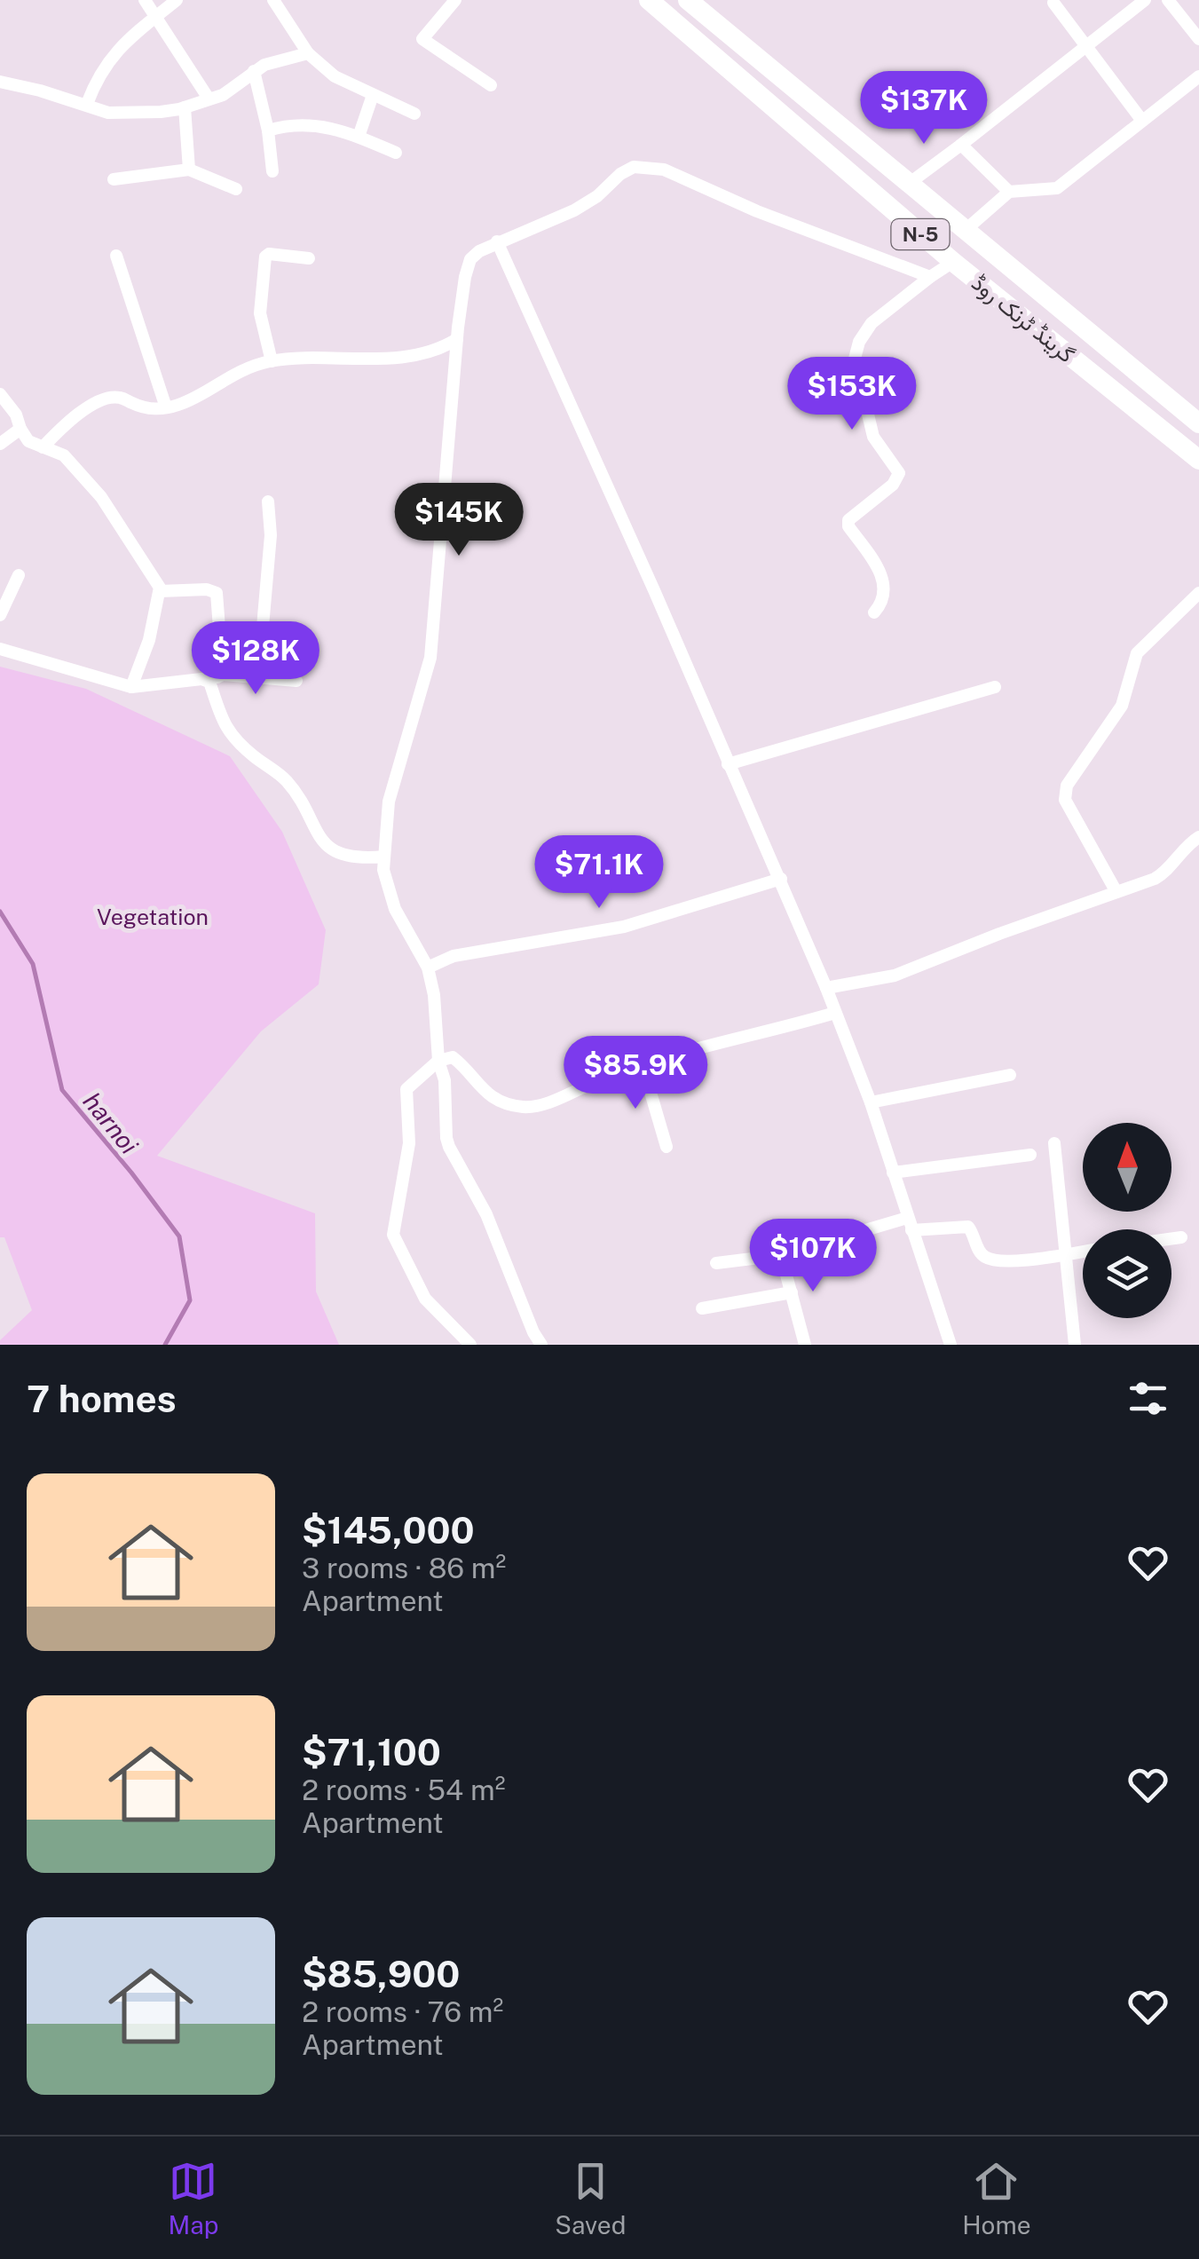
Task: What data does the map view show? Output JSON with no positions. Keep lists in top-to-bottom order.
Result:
{
  "streets": {
    "highway": ["N-5", "گرینڈ ٹرنک روڈ"]
  },
  "water": ["harnoi"],
  "parks": ["Vegetation"],
  "north": "top",
  "page": {
    "price": [
      "$137K",
      "$153K",
      "$145K",
      "$128K",
      "$71.1K",
      "$85.9K",
      "$107K"
    ],
    "heading": "7 homes",
    "list": [
      {
        "name": "$145,000",
        "note": "3 rooms · 86 m² · Apartment"
      },
      {
        "name": "$71,100",
        "note": "2 rooms · 54 m² · Apartment"
      },
      {
        "name": "$85,900",
        "note": "2 rooms · 76 m² · Apartment"
      }
    ],
    "tabs": ["Map", "Saved", "Home"]
  }
}
